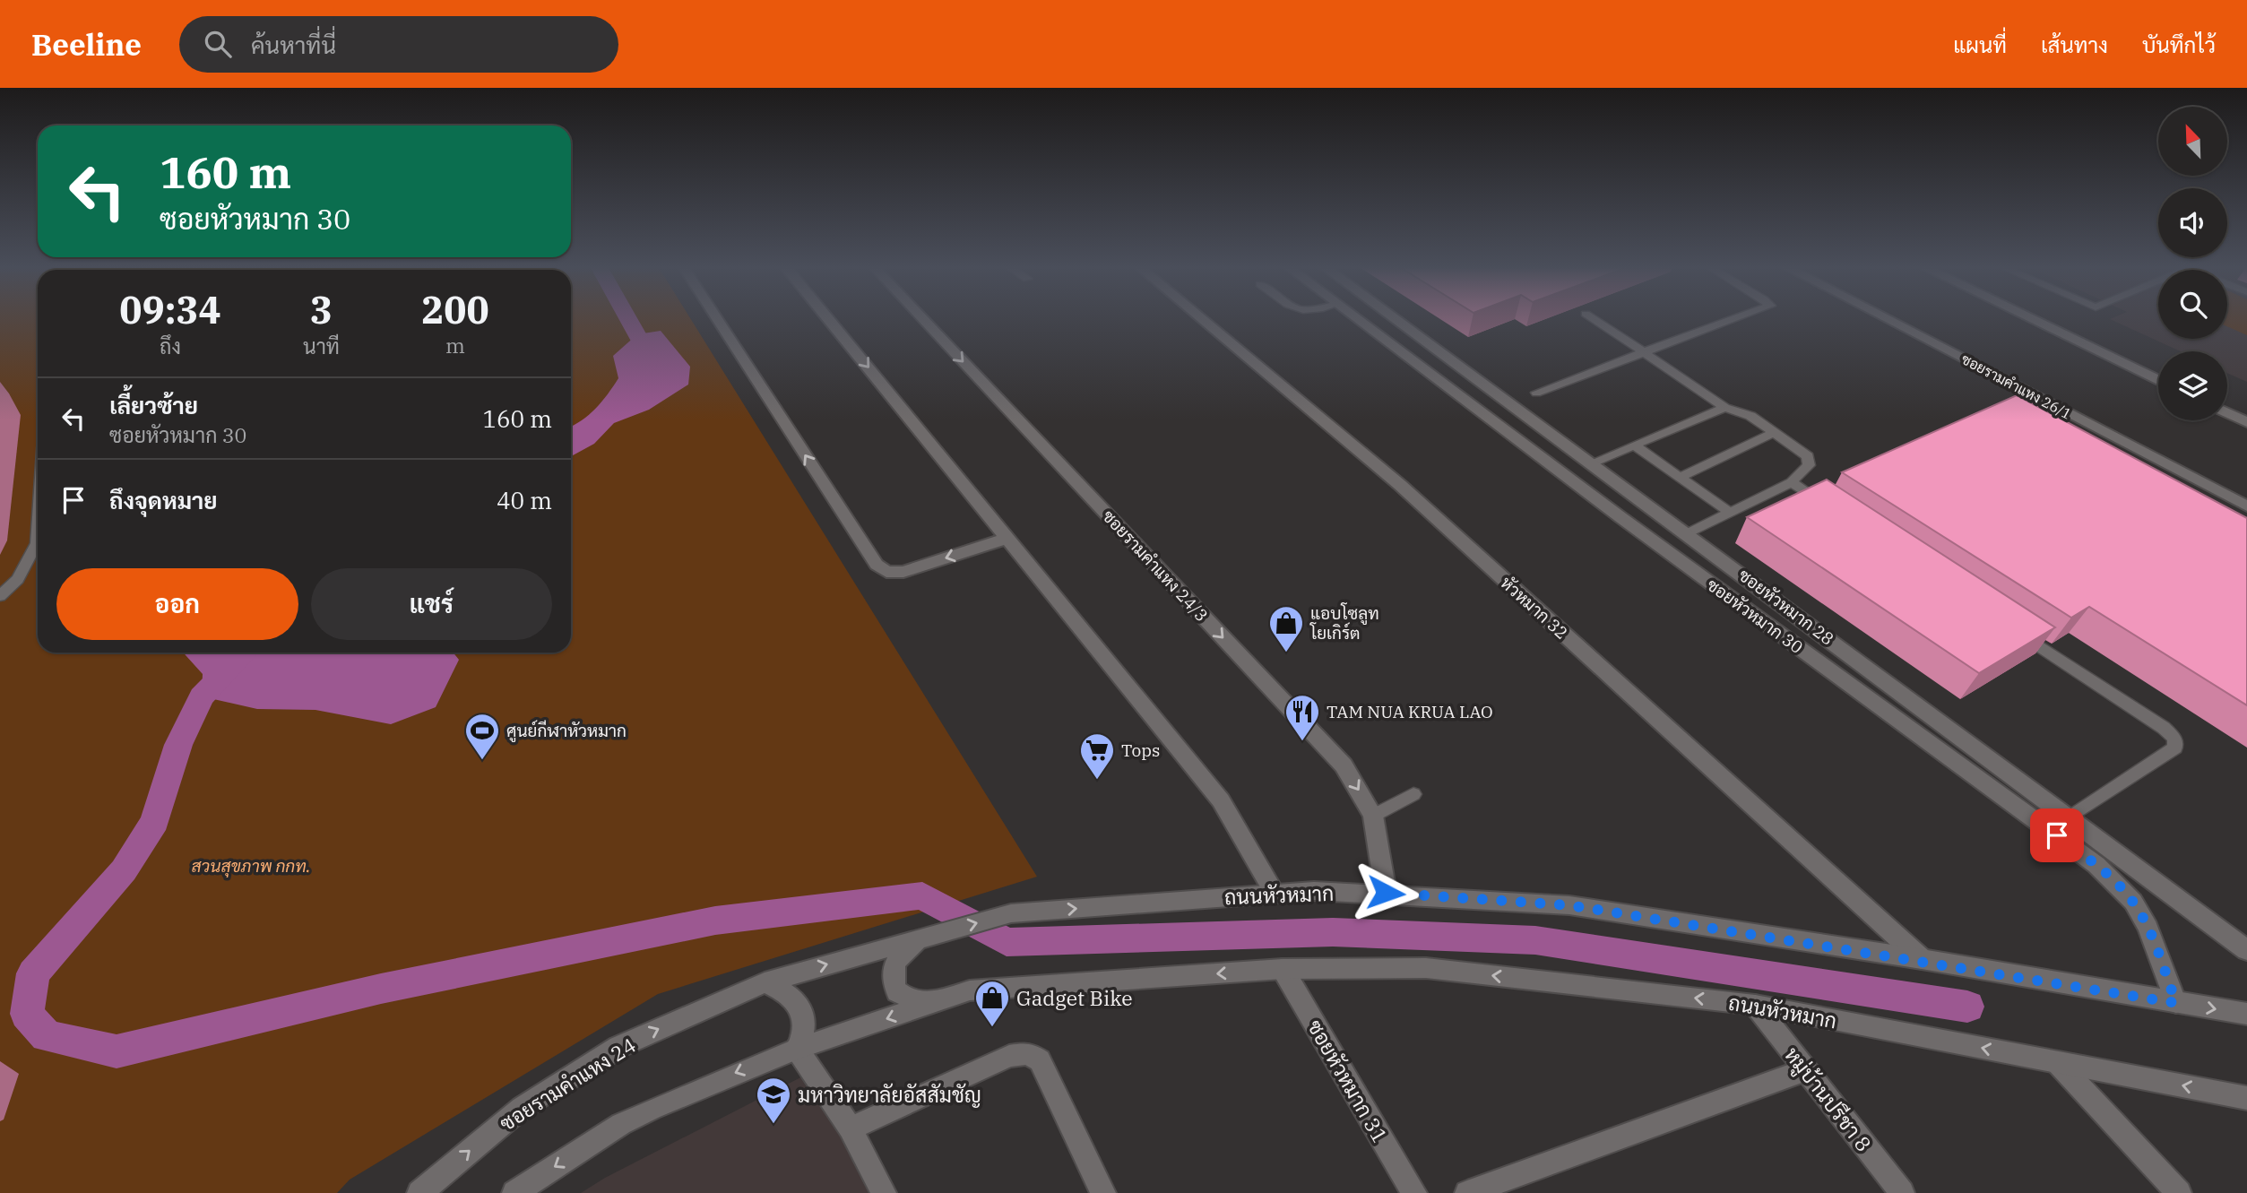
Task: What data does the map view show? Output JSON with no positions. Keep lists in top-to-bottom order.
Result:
{
  "streets": {
    "street": [
      "ซอยรามคำแหง 26/1",
      "ซอยรามคำแหง 24/3",
      "ซอยหัวหมาก 28",
      "หัวหมาก 32",
      "ซอยหัวหมาก 30",
      "ถนนหัวหมาก",
      "ซอยหัวหมาก 31",
      "ซอยรามคำแหง 24",
      "หมู่บ้านปรีชา 8"
    ]
  },
  "crossings": [
    ["ซอยรามคำแหง 24/3", "ถนนหัวหมาก"],
    ["หัวหมาก 32", "ถนนหัวหมาก"],
    ["ซอยหัวหมาก 30", "ถนนหัวหมาก"],
    ["ถนนหัวหมาก", "ซอยหัวหมาก 31"],
    ["ถนนหัวหมาก", "ซอยรามคำแหง 24"],
    ["ถนนหัวหมาก", "หมู่บ้านปรีชา 8"]
  ],
  "parks": ["สวนสุขภาพ กกท."],
  "places": {
    "shop": ["แอบโซลูท โยเกิร์ต", "Gadget Bike"],
    "restaurant": ["TAM NUA KRUA LAO"],
    "sports": ["ศูนย์กีฬาหัวหมาก"],
    "supermarket": ["Tops"],
    "school or university": ["มหาวิทยาลัยอัสสัมชัญ"]
  },
  "north": "top left",
  "page": {
    "header": "Beeline",
    "search": "ค้นหาที่นี่",
    "nav": ["แผนที่", "เส้นทาง", "บันทึกไว้"],
    "turn": ["160 m", "ซอยหัวหมาก 30"],
    "eta": [
      "09:34",
      "ถึง",
      "3",
      "นาที",
      "200",
      "m"
    ],
    "list": [
      {
        "name": "เลี้ยวซ้าย",
        "note": "ซอยหัวหมาก 30",
        "value": "160 m"
      },
      {
        "name": "ถึงจุดหมาย",
        "value": "40 m"
      }
    ],
    "buttons": ["ออก", "แชร์"]
  }
}
